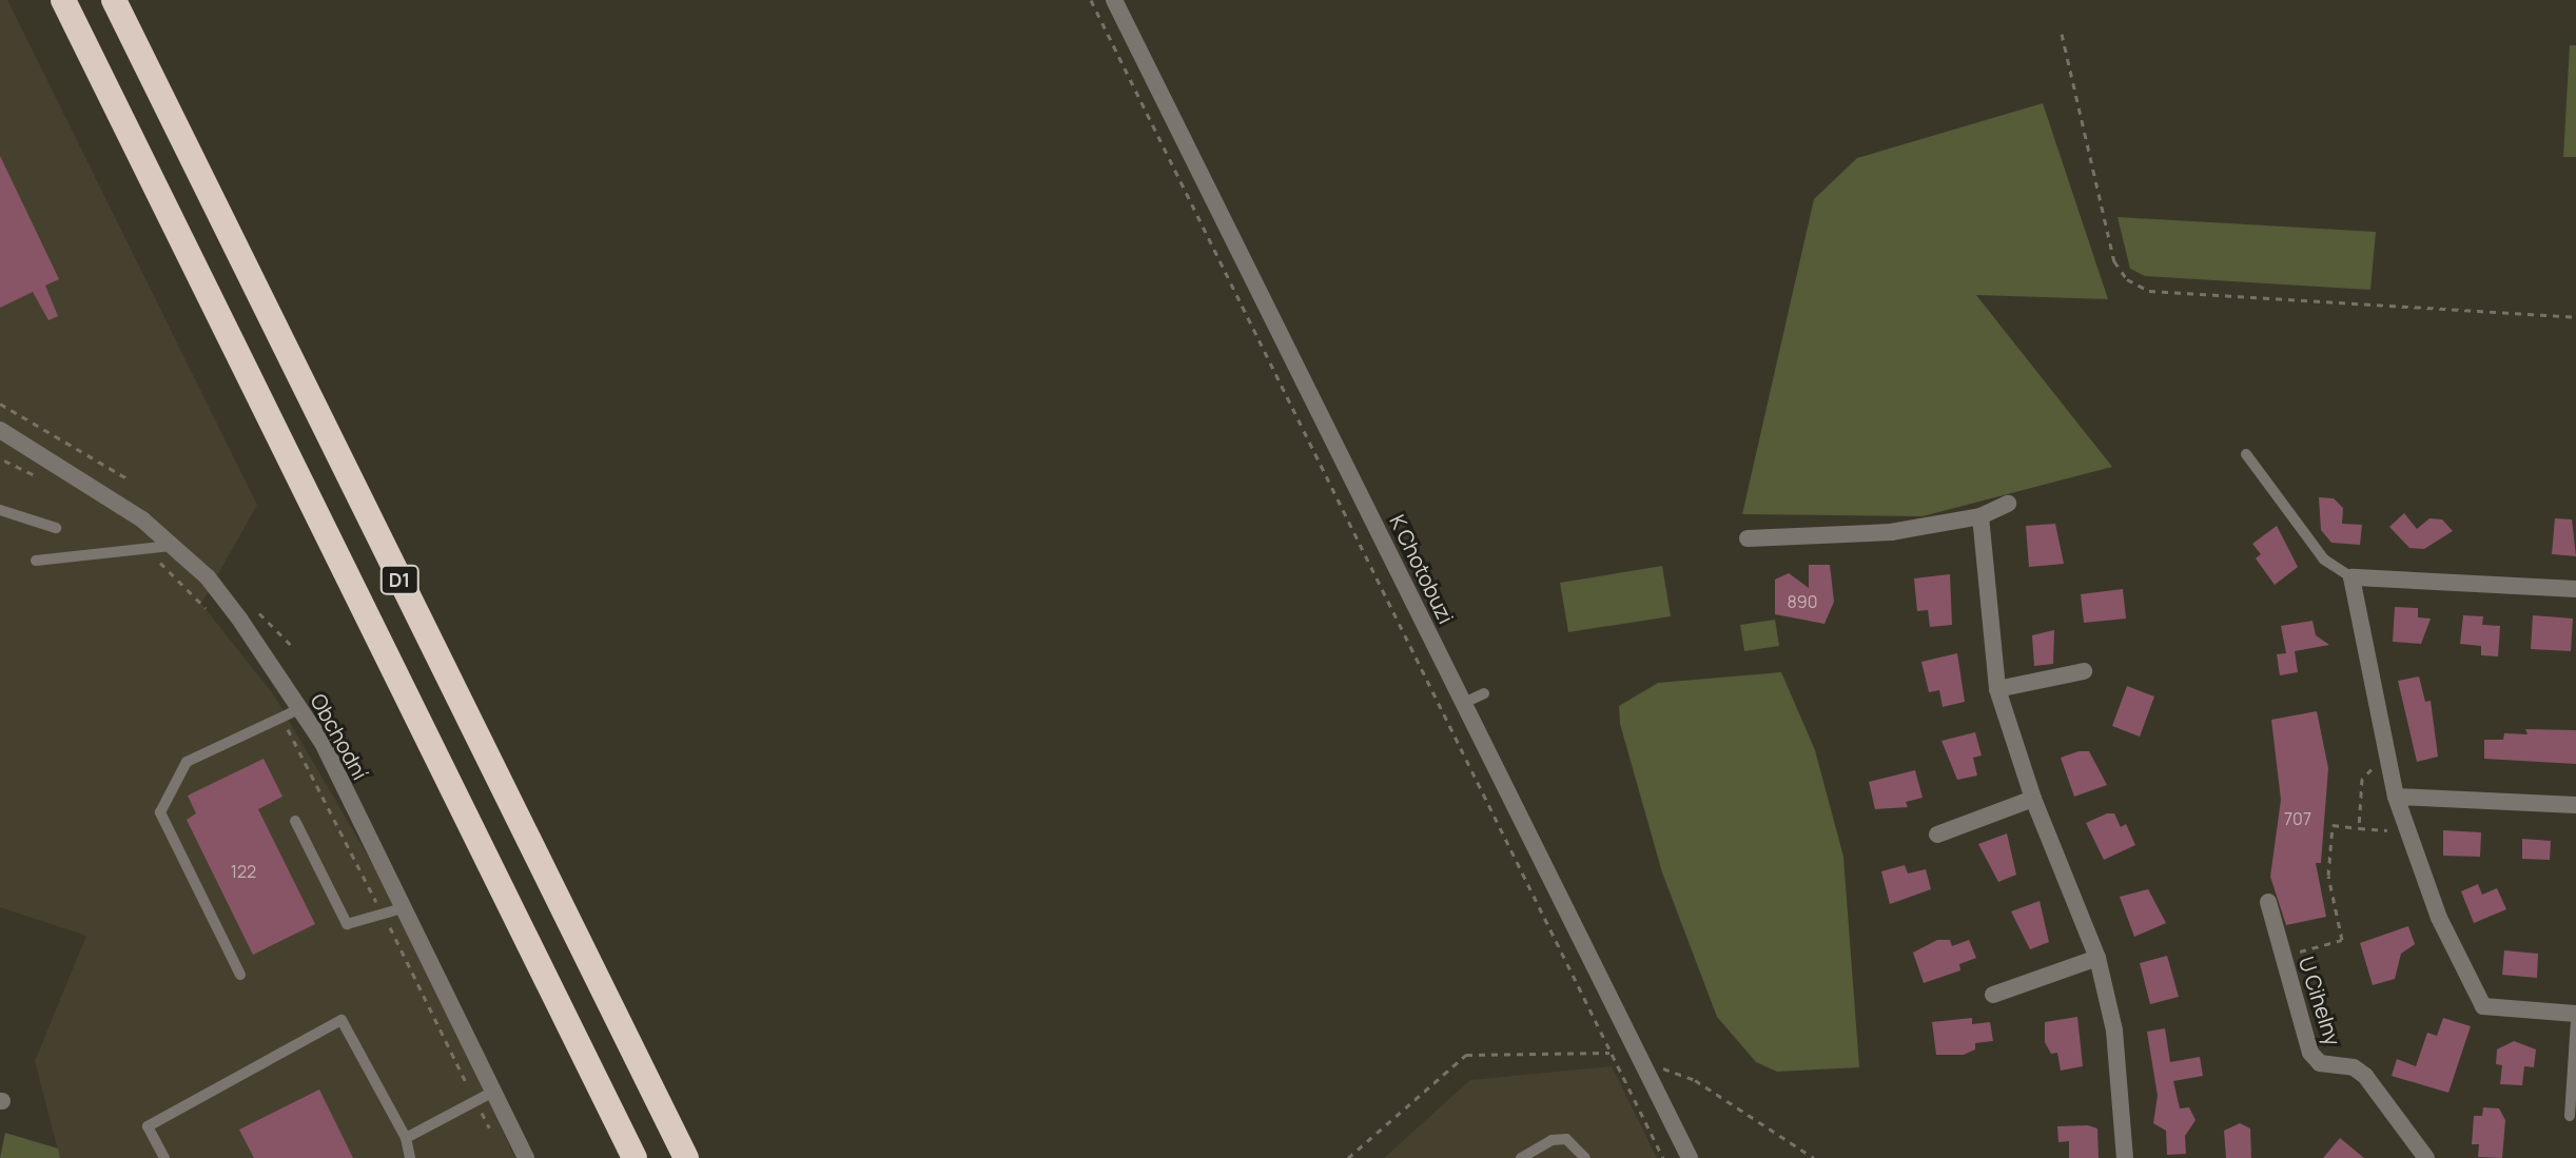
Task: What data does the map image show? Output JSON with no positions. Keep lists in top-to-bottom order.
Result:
{
  "streets": {
    "highway": ["D1"],
    "street": ["K Chotobuzi", "Obchodní", "U Cihelny"]
  },
  "house_numbers": ["890", "707", "122"]
}
